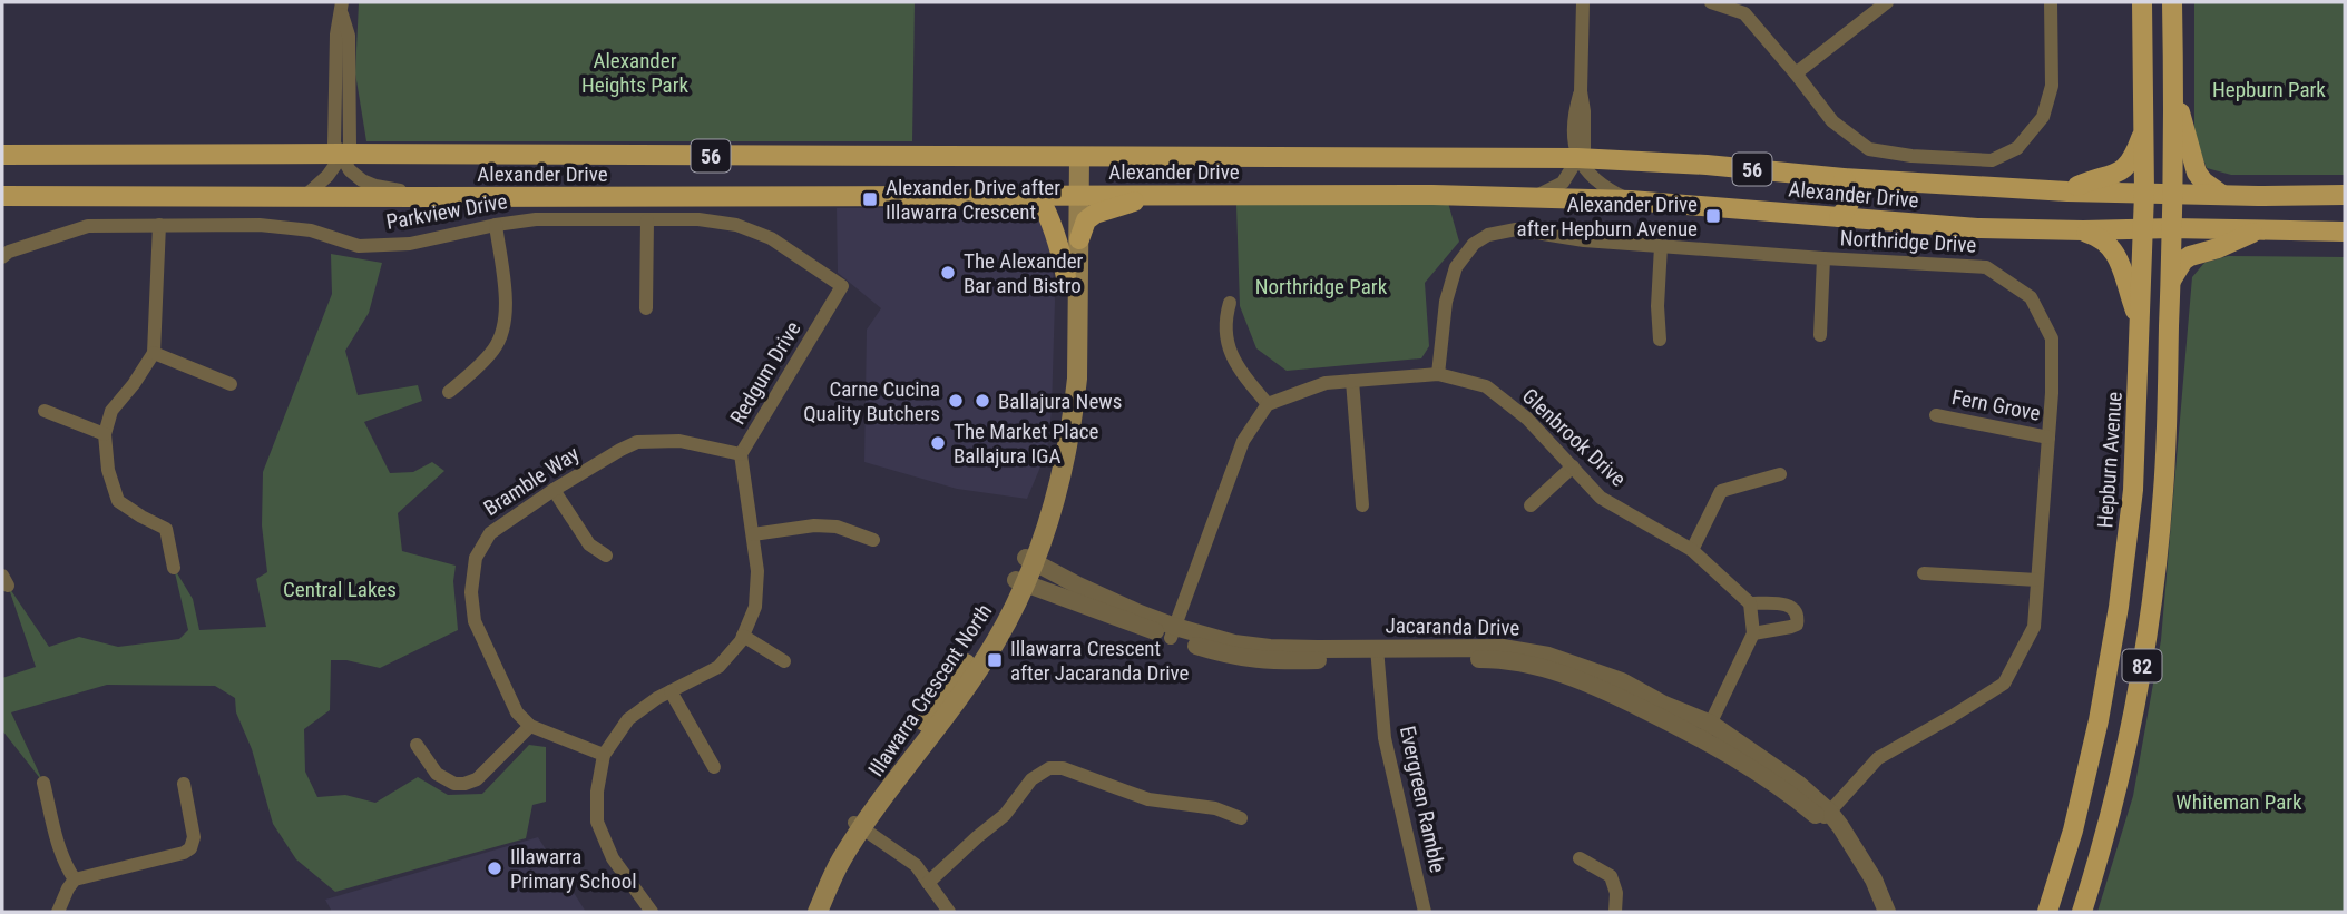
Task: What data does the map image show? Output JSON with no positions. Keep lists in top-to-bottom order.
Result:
{
  "streets": {
    "main road": [
      "56",
      "Alexander Drive",
      "Hepburn Avenue",
      "82",
      "Illawarra Crescent North"
    ],
    "street": [
      "Parkview Drive",
      "Northridge Drive",
      "Redgum Drive",
      "Fern Grove",
      "Glenbrook Drive",
      "Bramble Way",
      "Jacaranda Drive",
      "Evergreen Ramble"
    ]
  },
  "crossings": [
    ["Alexander Drive", "Hepburn Avenue"],
    ["Alexander Drive", "82"],
    ["Alexander Drive", "Illawarra Crescent North"],
    ["Parkview Drive", "Redgum Drive"],
    ["Northridge Drive", "Fern Grove"],
    ["Northridge Drive", "Glenbrook Drive"],
    ["Northridge Drive", "Jacaranda Drive"],
    ["Redgum Drive", "Bramble Way"],
    ["Jacaranda Drive", "Illawarra Crescent North"],
    ["Jacaranda Drive", "Evergreen Ramble"]
  ],
  "parks": [
    "Alexander Heights Park",
    "Hepburn Park",
    "Northridge Park",
    "Central Lakes",
    "Whiteman Park"
  ],
  "places": {
    "transit": ["Alexander Drive after Illawarra Crescent", "Alexander Drive after Hepburn Avenue", "Illawarra Crescent after Jacaranda Drive"],
    "other": [
      "The Alexander Bar and Bistro",
      "Carne Cucina Quality Butchers",
      "Ballajura News",
      "The Market Place Ballajura IGA",
      "Illawarra Primary School"
    ]
  }
}
